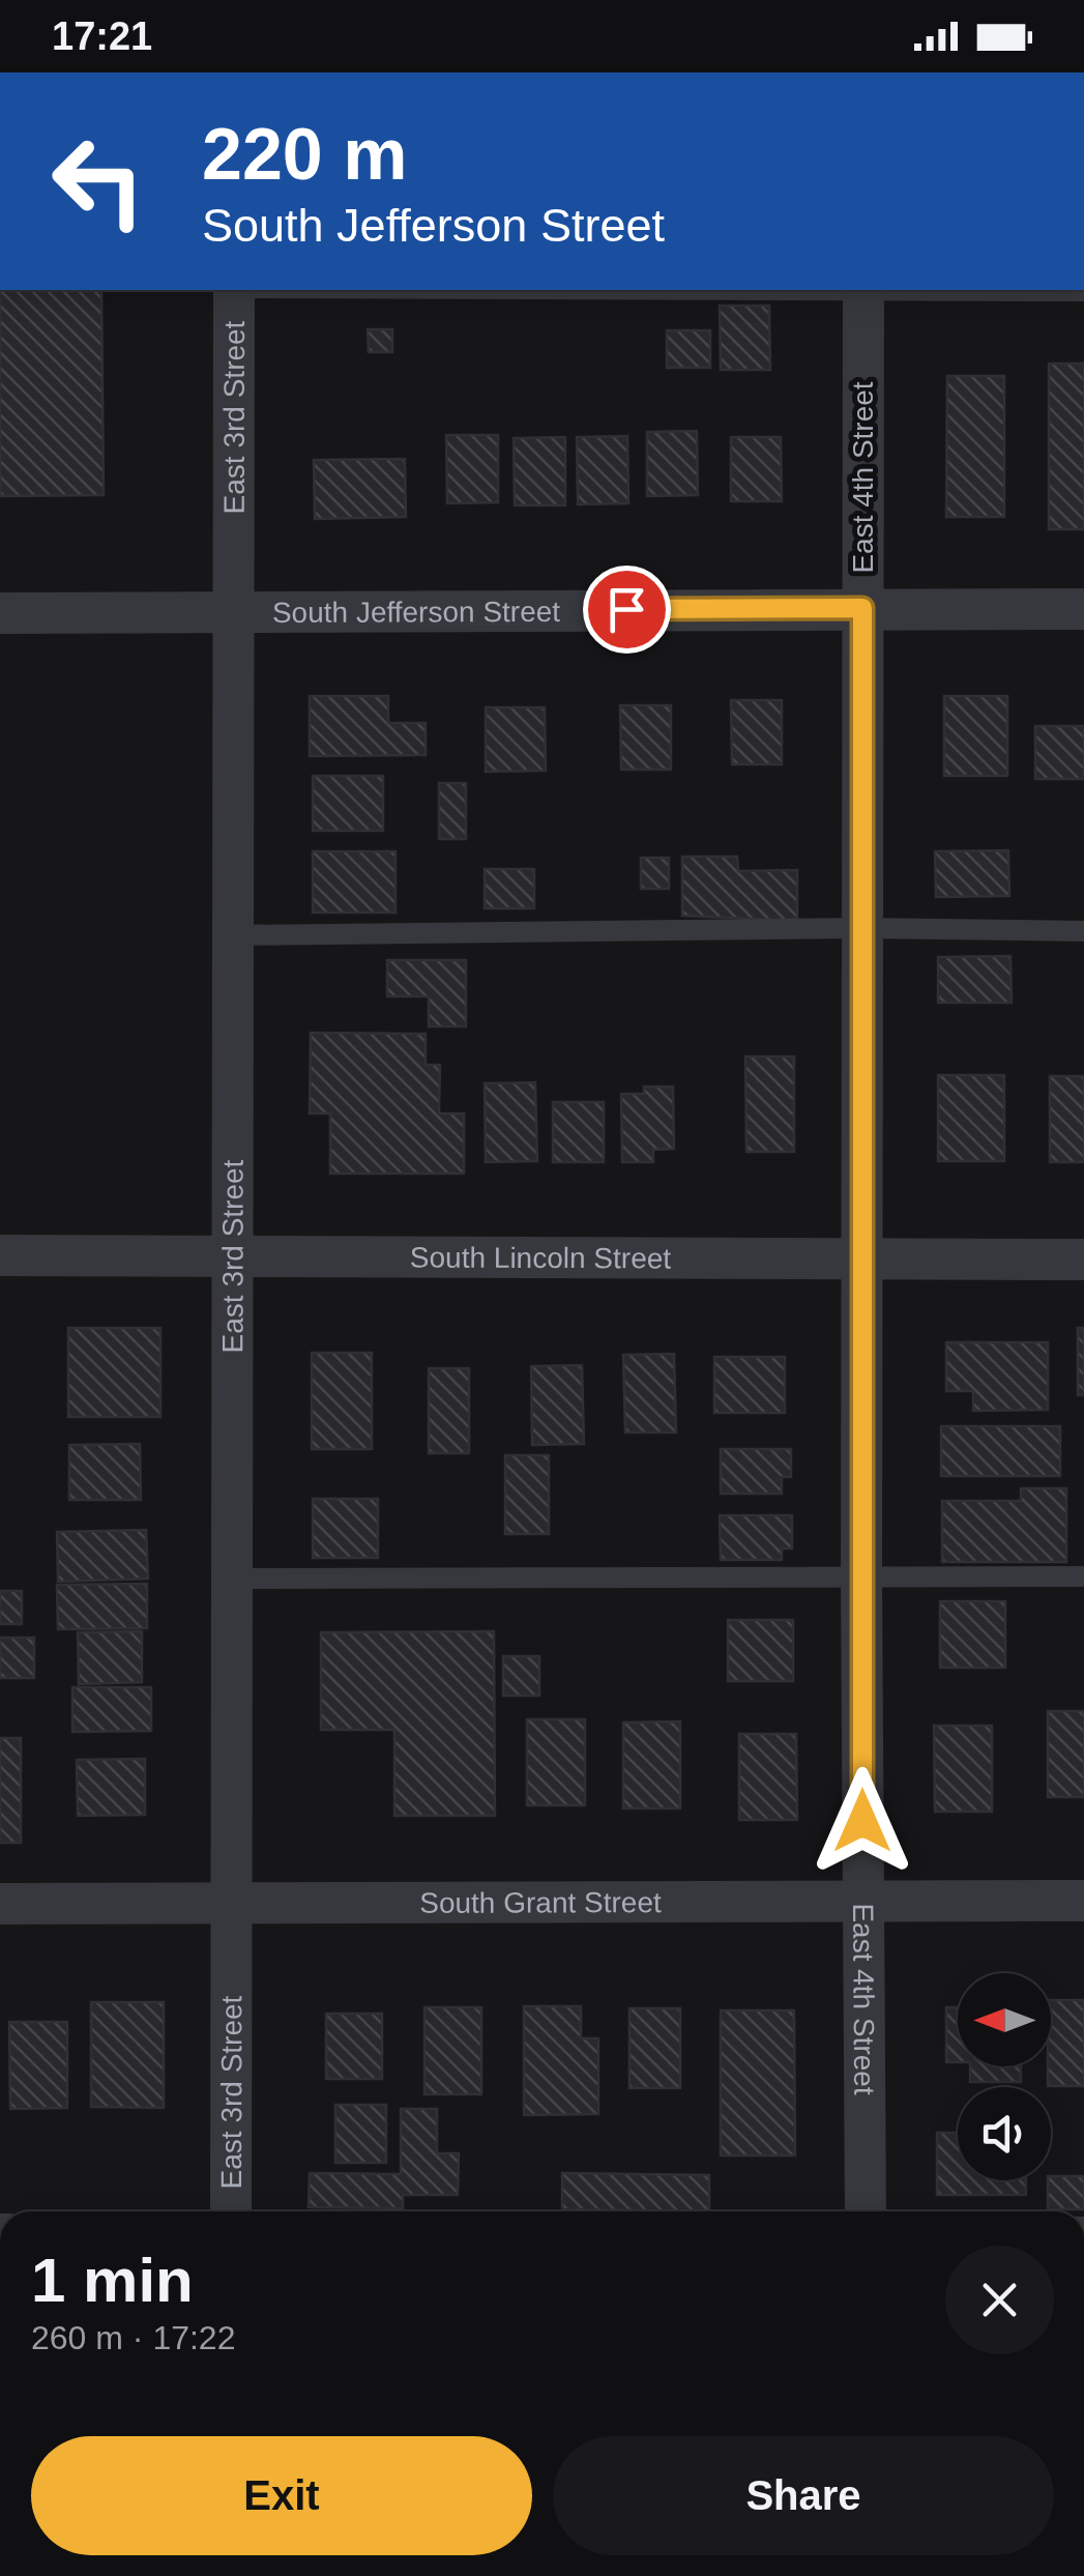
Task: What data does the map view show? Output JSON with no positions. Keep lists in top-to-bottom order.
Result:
{
  "streets": {
    "street": [
      "East 3rd Street",
      "East 4th Street",
      "South Jefferson Street",
      "South Lincoln Street",
      "South Grant Street"
    ]
  },
  "crossings": [
    ["East 3rd Street", "South Jefferson Street"],
    ["East 3rd Street", "South Lincoln Street"],
    ["East 3rd Street", "South Grant Street"],
    ["East 4th Street", "South Jefferson Street"],
    ["East 4th Street", "South Lincoln Street"],
    ["East 4th Street", "South Grant Street"]
  ],
  "north": "left",
  "page": {
    "status": "17:21",
    "turn": ["220 m", "South Jefferson Street"],
    "heading": ["1 min", "260 m · 17:22"],
    "buttons": ["Exit", "Share"]
  }
}
